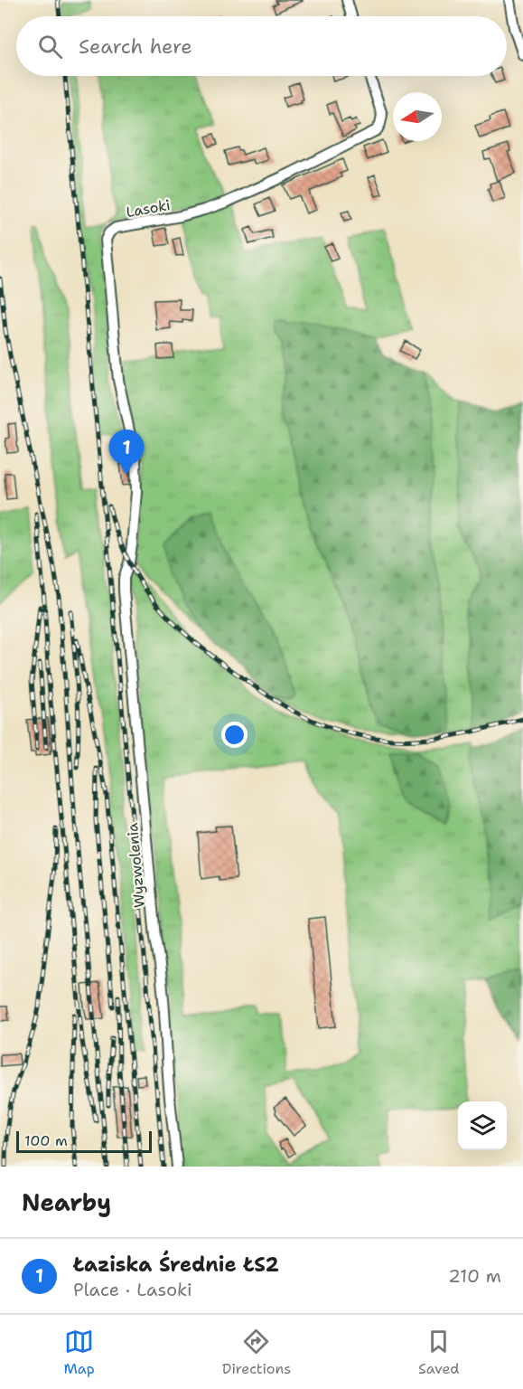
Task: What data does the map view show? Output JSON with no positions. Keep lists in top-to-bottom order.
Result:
{
  "streets": {
    "street": ["Lasoki", "Wyzwolenia"]
  },
  "crossings": [
    ["Lasoki", "Wyzwolenia"]
  ],
  "scale_bar": "100 m",
  "north": "left",
  "page": {
    "search": "Search here",
    "pins": "1",
    "scale": "100 m",
    "heading": "Nearby",
    "list": [
      {
        "mark": "1",
        "name": "Łaziska Średnie ŁS2",
        "note": "Place · Lasoki",
        "value": "210 m"
      }
    ],
    "nav": ["Map", "Directions", "Saved"]
  }
}
